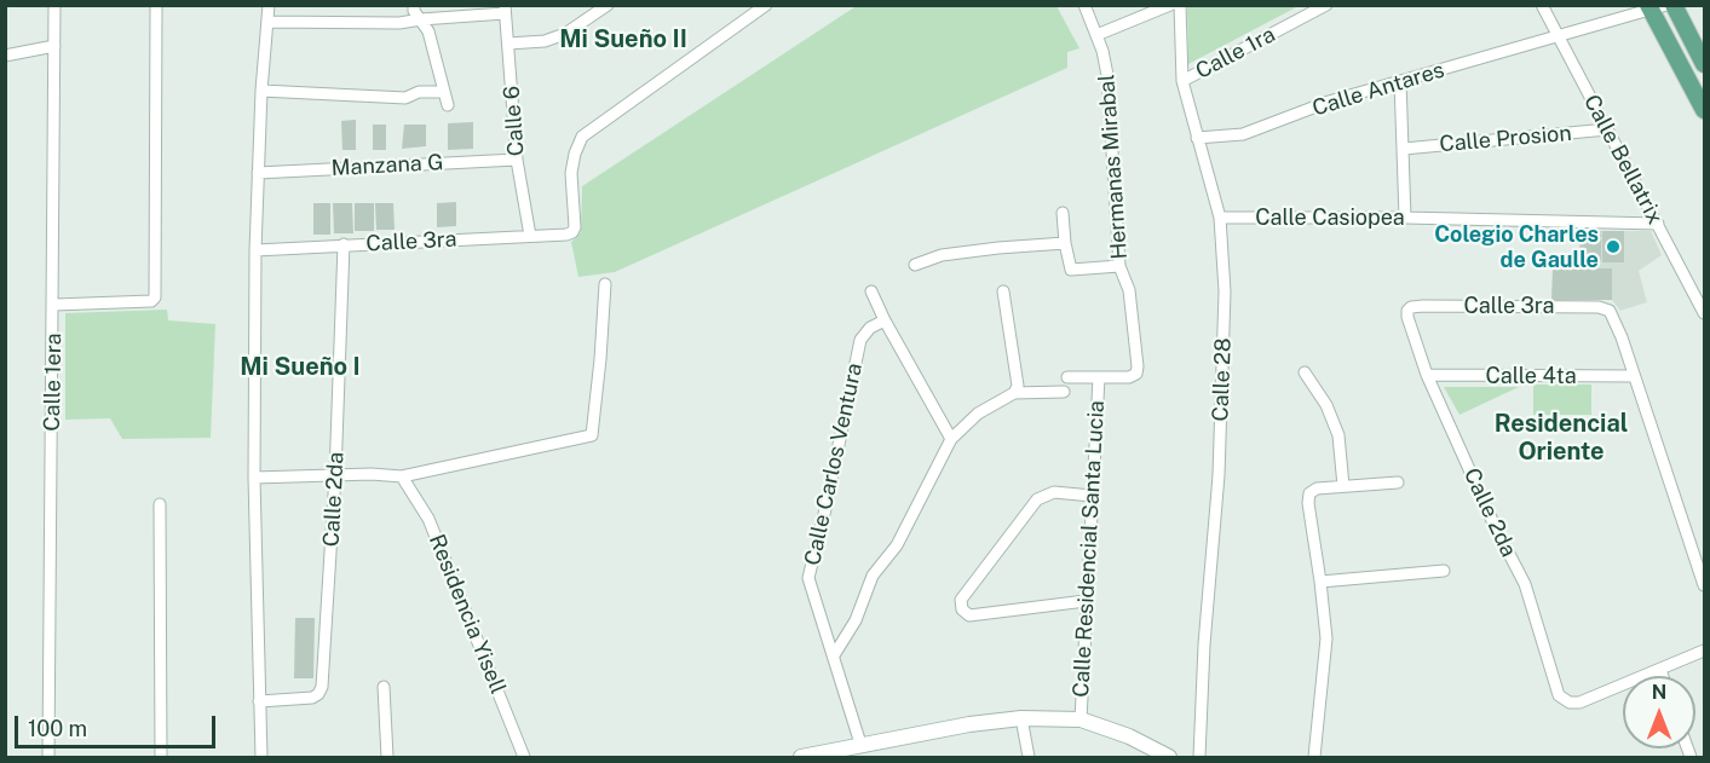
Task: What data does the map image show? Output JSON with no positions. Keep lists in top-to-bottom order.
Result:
{
  "streets": {
    "street": [
      "Calle 1ra",
      "Calle Antares",
      "Calle 6",
      "Calle Prosion",
      "Calle Bellatrix",
      "Manzana G",
      "Hermanas Mirabal",
      "Calle Casiopea",
      "Calle 3ra",
      "Calle 4ta",
      "Calle 28",
      "Calle 1era",
      "Calle Carlos Ventura",
      "Calle 2da",
      "Calle Residencial Santa Lucia",
      "Residencia Yisell"
    ]
  },
  "crossings": [
    ["Calle 1ra", "Calle 28"],
    ["Calle Antares", "Calle Bellatrix"],
    ["Calle Antares", "Calle 28"],
    ["Calle 6", "Manzana G"],
    ["Calle 6", "Calle 3ra"],
    ["Calle Prosion", "Calle Bellatrix"],
    ["Calle Bellatrix", "Calle Casiopea"],
    ["Hermanas Mirabal", "Calle Residencial Santa Lucia"],
    ["Calle Casiopea", "Calle 28"],
    ["Calle 3ra", "Calle 4ta"],
    ["Calle 3ra", "Calle 2da"],
    ["Calle 4ta", "Calle 2da"]
  ],
  "districts": ["Mi Sueño II", "Mi Sueño I", "Residencial Oriente"],
  "places": ["Colegio Charles de Gaulle"],
  "scale_bar": "100 m",
  "north": "top"
}
